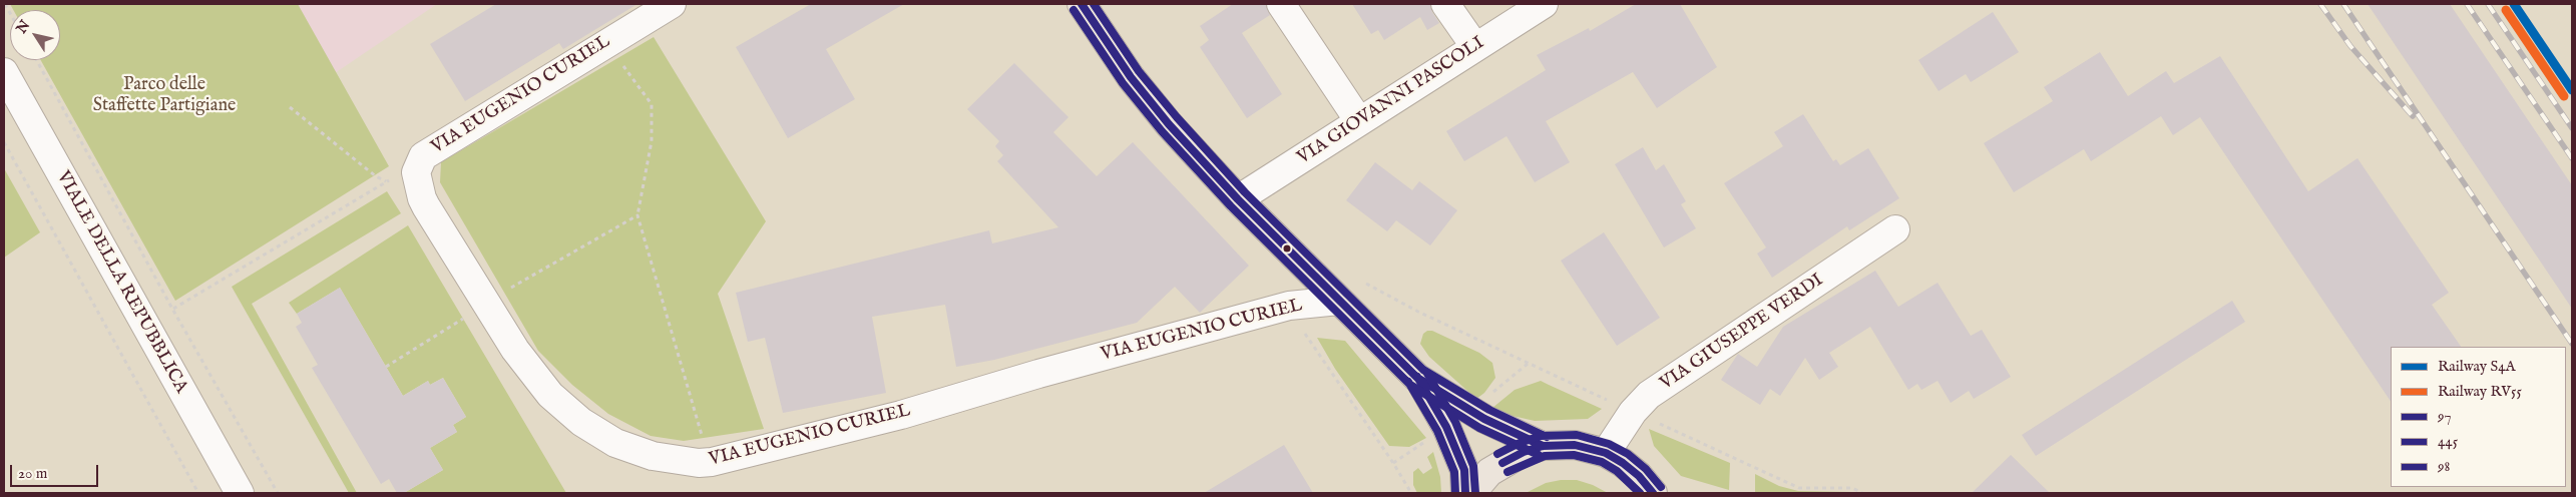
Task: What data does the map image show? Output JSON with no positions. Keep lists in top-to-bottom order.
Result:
{
  "streets": {
    "street": [
      "VIA EUGENIO CURIEL",
      "VIA GIOVANNI PASCOLI",
      "VIALE DELLA REPUBBLICA",
      "VIA GIUSEPPE VERDI"
    ]
  },
  "parks": ["Parco delle Staffette Partigiane"],
  "lines": [
    "rail line S4A",
    "transit line 97",
    "transit line 98",
    "rail line RV55",
    "transit line 445"
  ],
  "legend": [
    "Railway S4A",
    "Railway RV55",
    "97",
    "445",
    "98"
  ],
  "scale_bar": "20 m",
  "north": "top left"
}
